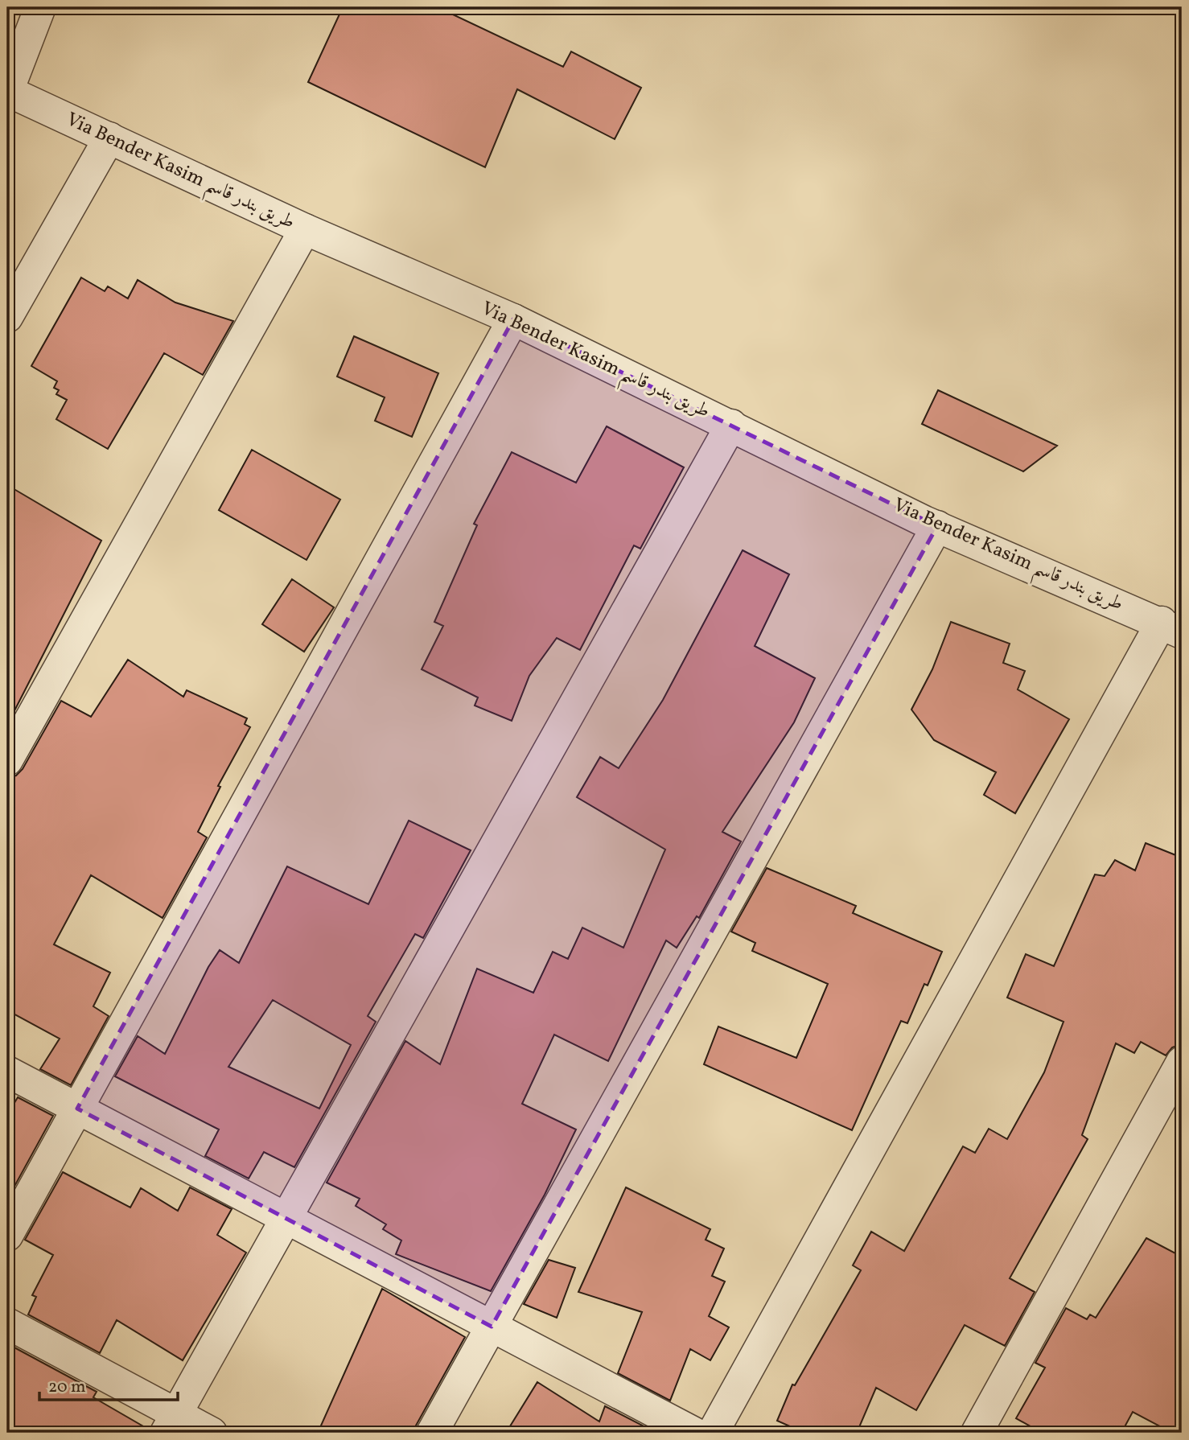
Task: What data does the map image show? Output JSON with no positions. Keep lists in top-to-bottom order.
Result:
{
  "streets": {
    "street": ["Via Bender Kasim طريق بندر قاسم"]
  },
  "scale_bar": "20 m"
}
